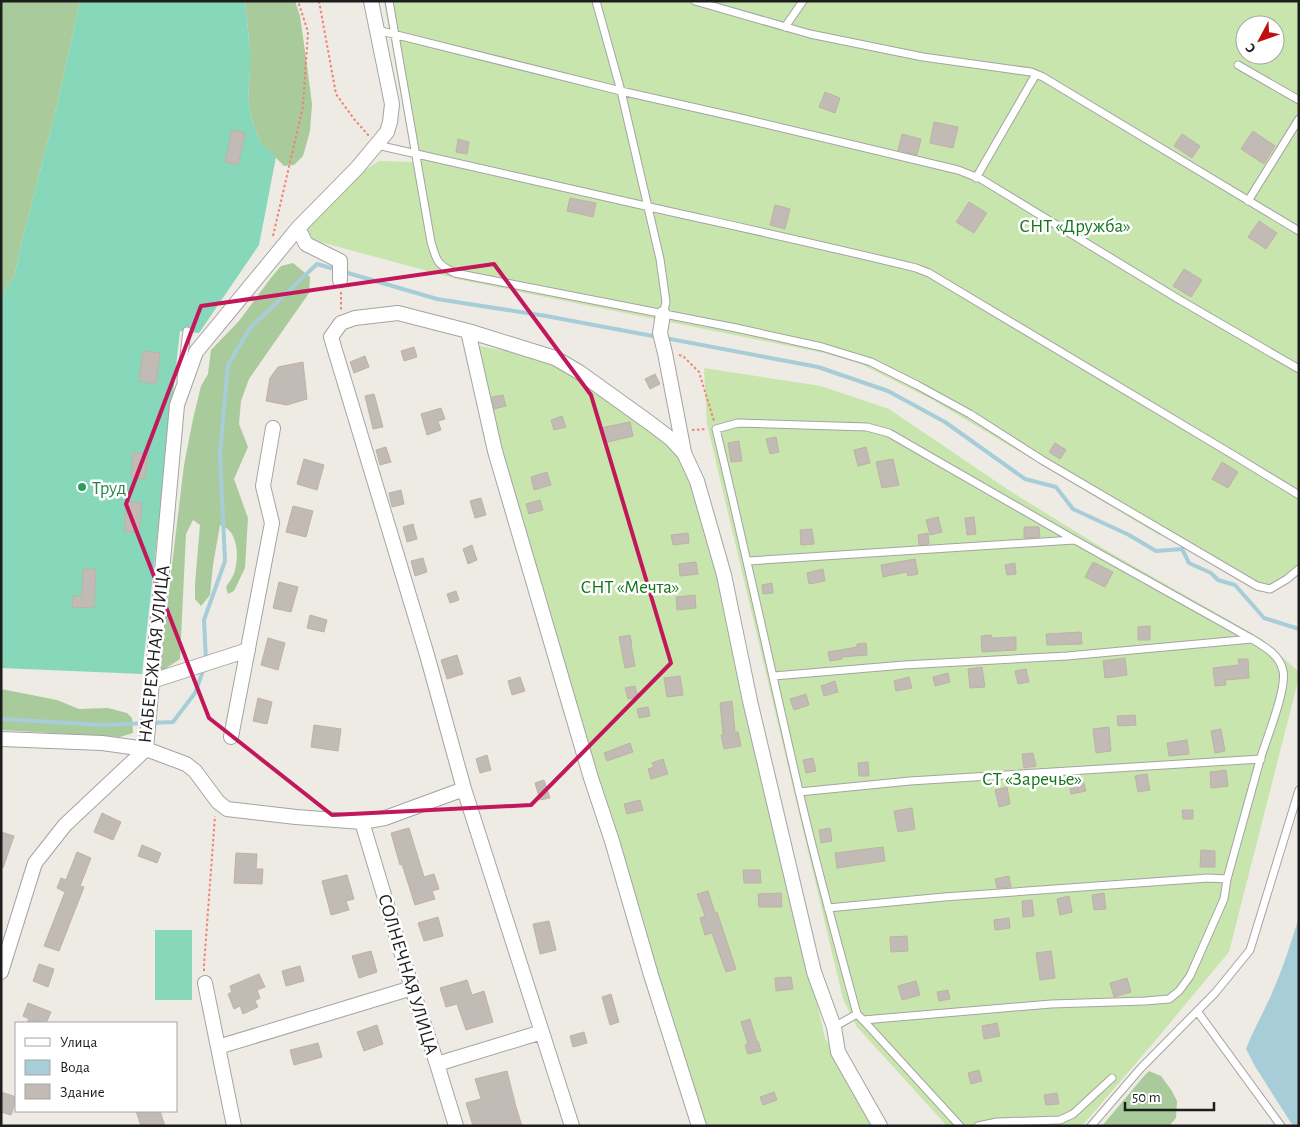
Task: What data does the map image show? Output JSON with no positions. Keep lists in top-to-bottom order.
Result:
{
  "streets": {
    "street": ["НАБЕРЕЖНАЯ УЛИЦА", "СОЛНЕЧНАЯ УЛИЦА"]
  },
  "parks": ["СНТ «Дружба»", "СНТ «Мечта»", "СТ «Заречье»"],
  "places": ["Труд"],
  "legend": ["Улица", "Вода", "Здание"],
  "scale_bar": "50 m",
  "north": "bottom left"
}
